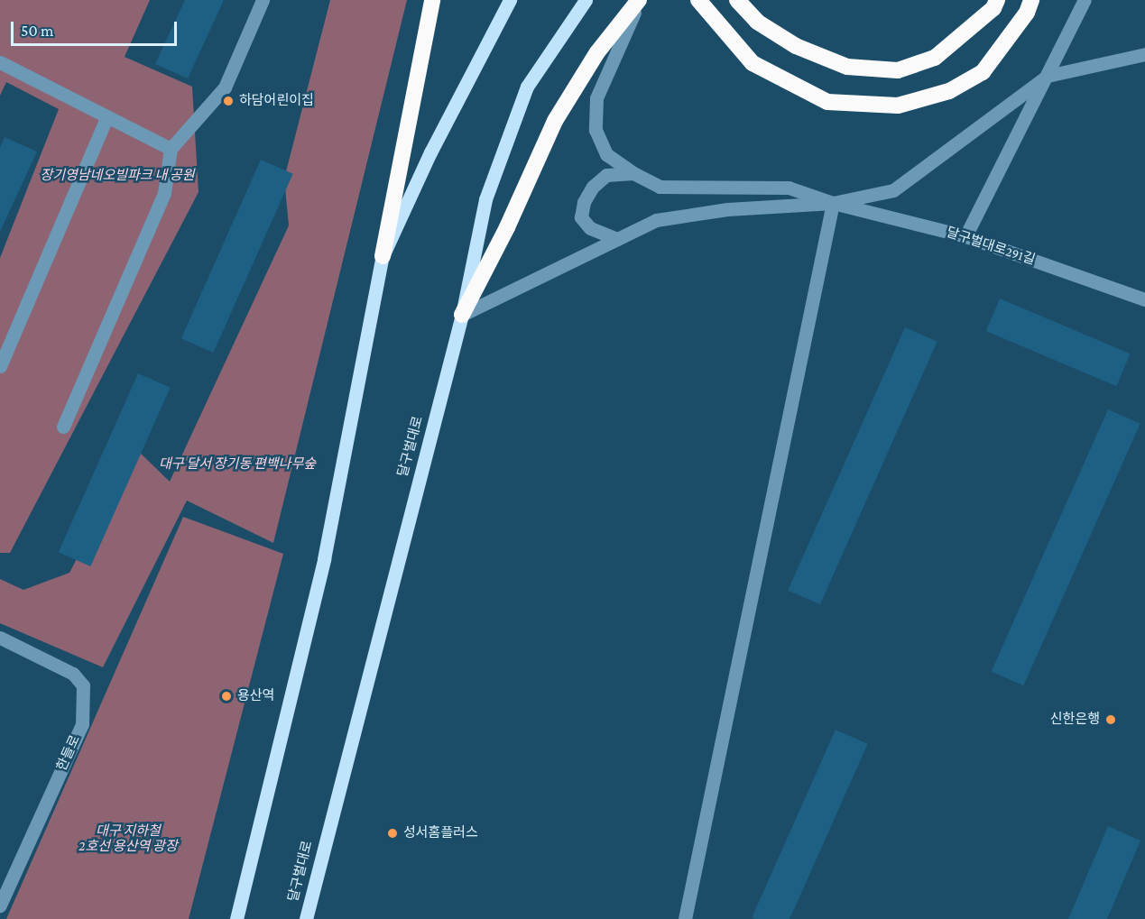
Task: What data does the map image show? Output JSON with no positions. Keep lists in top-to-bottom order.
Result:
{
  "streets": {
    "main road": ["달구벌대로"],
    "street": ["달구벌대로291길", "한들로"]
  },
  "parks": ["장기영남네오빌파크 내 공원", "대구 달서 장기동 편백나무숲", "대구 지하철 2호선 용산역 광장"],
  "places": [
    "하담어린이집",
    "용산역",
    "신한은행",
    "성서홈플러스"
  ],
  "scale_bar": "50 m"
}
